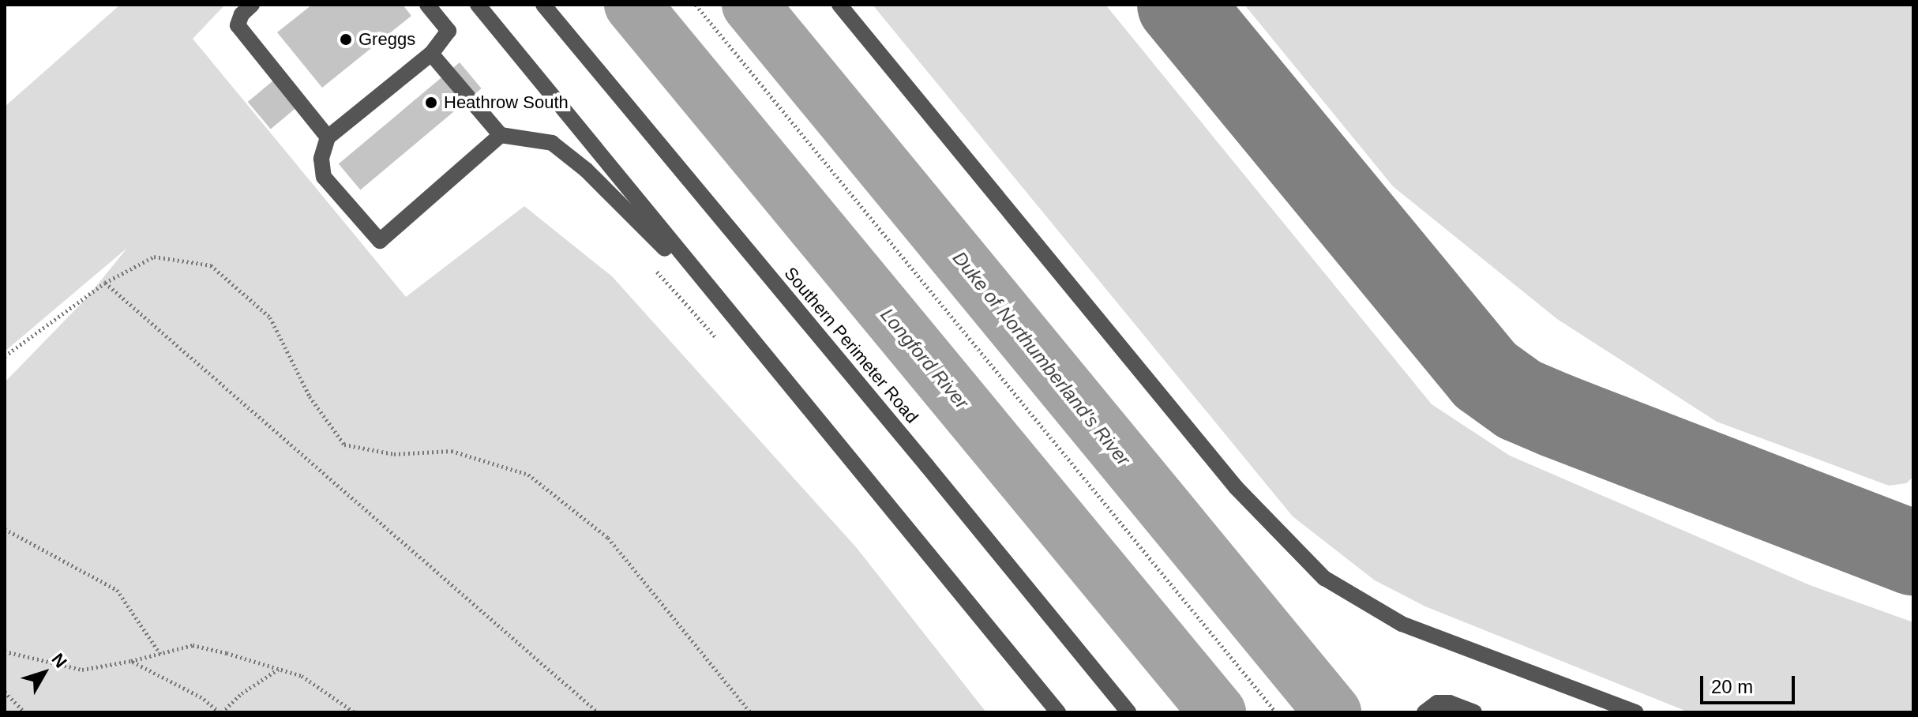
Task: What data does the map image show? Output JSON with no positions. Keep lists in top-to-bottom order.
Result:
{
  "streets": {
    "street": ["Southern Perimeter Road"]
  },
  "water": ["Longford River", "Duke of Northumberland's River"],
  "places": ["Greggs", "Heathrow South"],
  "scale_bar": "20 m",
  "north": "top right"
}
